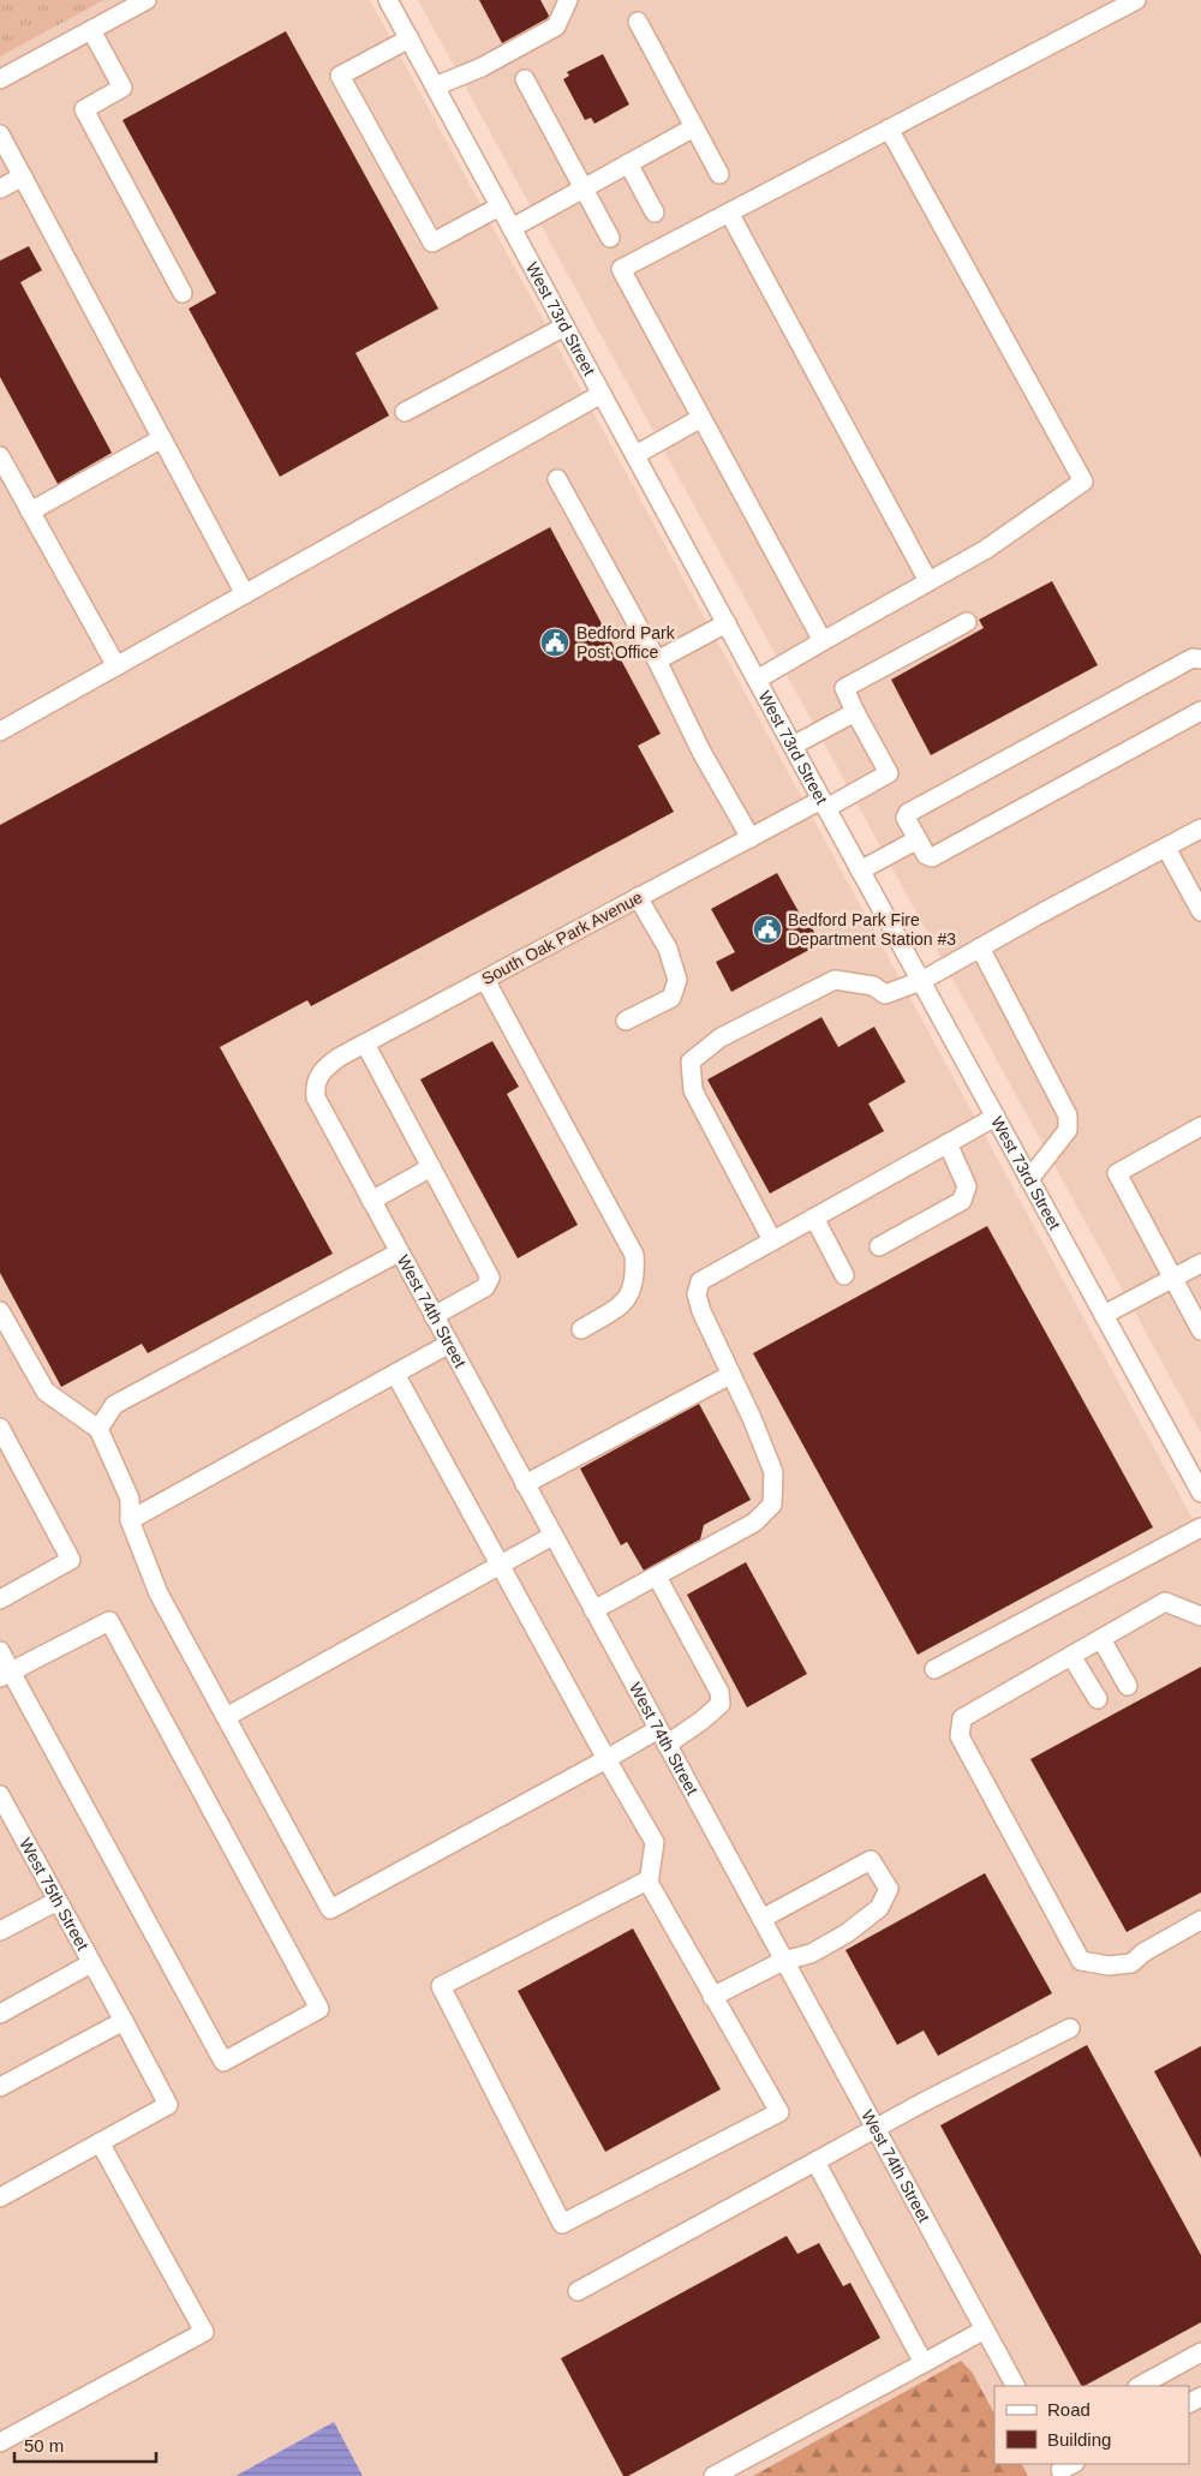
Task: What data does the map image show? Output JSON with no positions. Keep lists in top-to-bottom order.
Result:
{
  "streets": {
    "street": [
      "West 73rd Street",
      "South Oak Park Avenue",
      "West 74th Street",
      "West 75th Street"
    ]
  },
  "crossings": [
    ["West 73rd Street", "South Oak Park Avenue"],
    ["South Oak Park Avenue", "West 74th Street"]
  ],
  "places": {
    "public building": ["Bedford Park Post Office", "Bedford Park Fire Department Station #3"]
  },
  "legend": ["Road", "Building"],
  "scale_bar": "50 m"
}
